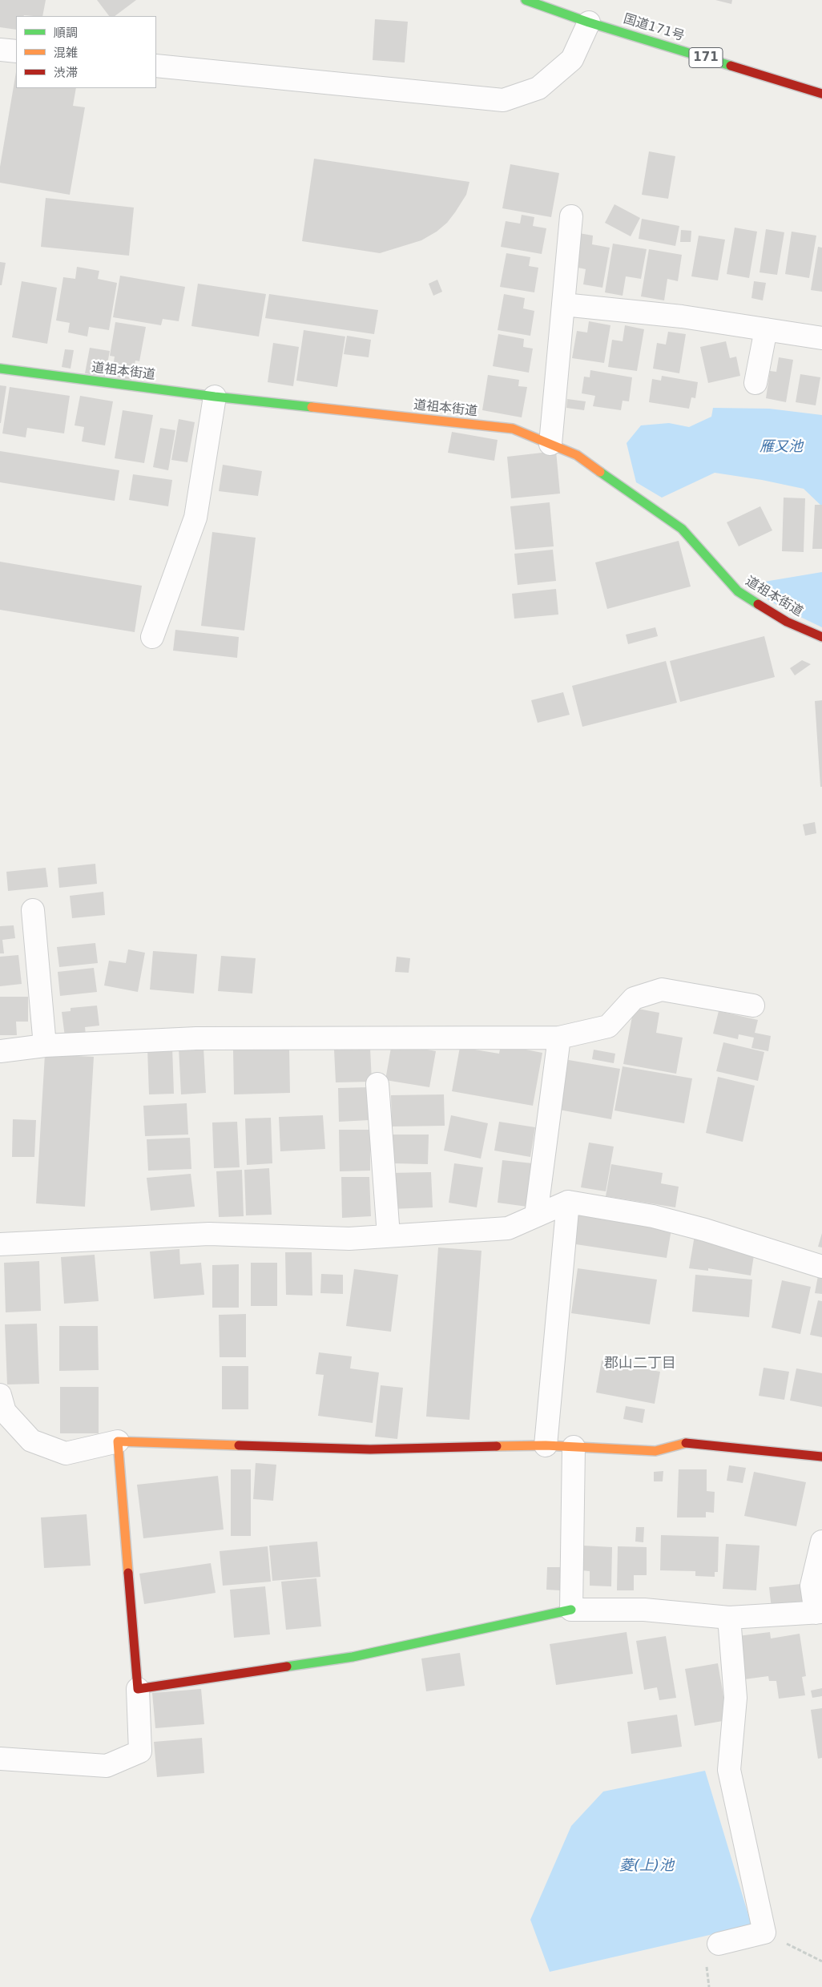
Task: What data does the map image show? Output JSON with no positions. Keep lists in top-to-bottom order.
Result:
{
  "streets": {
    "main road": ["国道171号", "171", "道祖本街道"]
  },
  "districts": ["郡山二丁目"],
  "water": ["雁又池", "菱(上)池"],
  "legend": ["順調", "混雑", "渋滞"]
}
